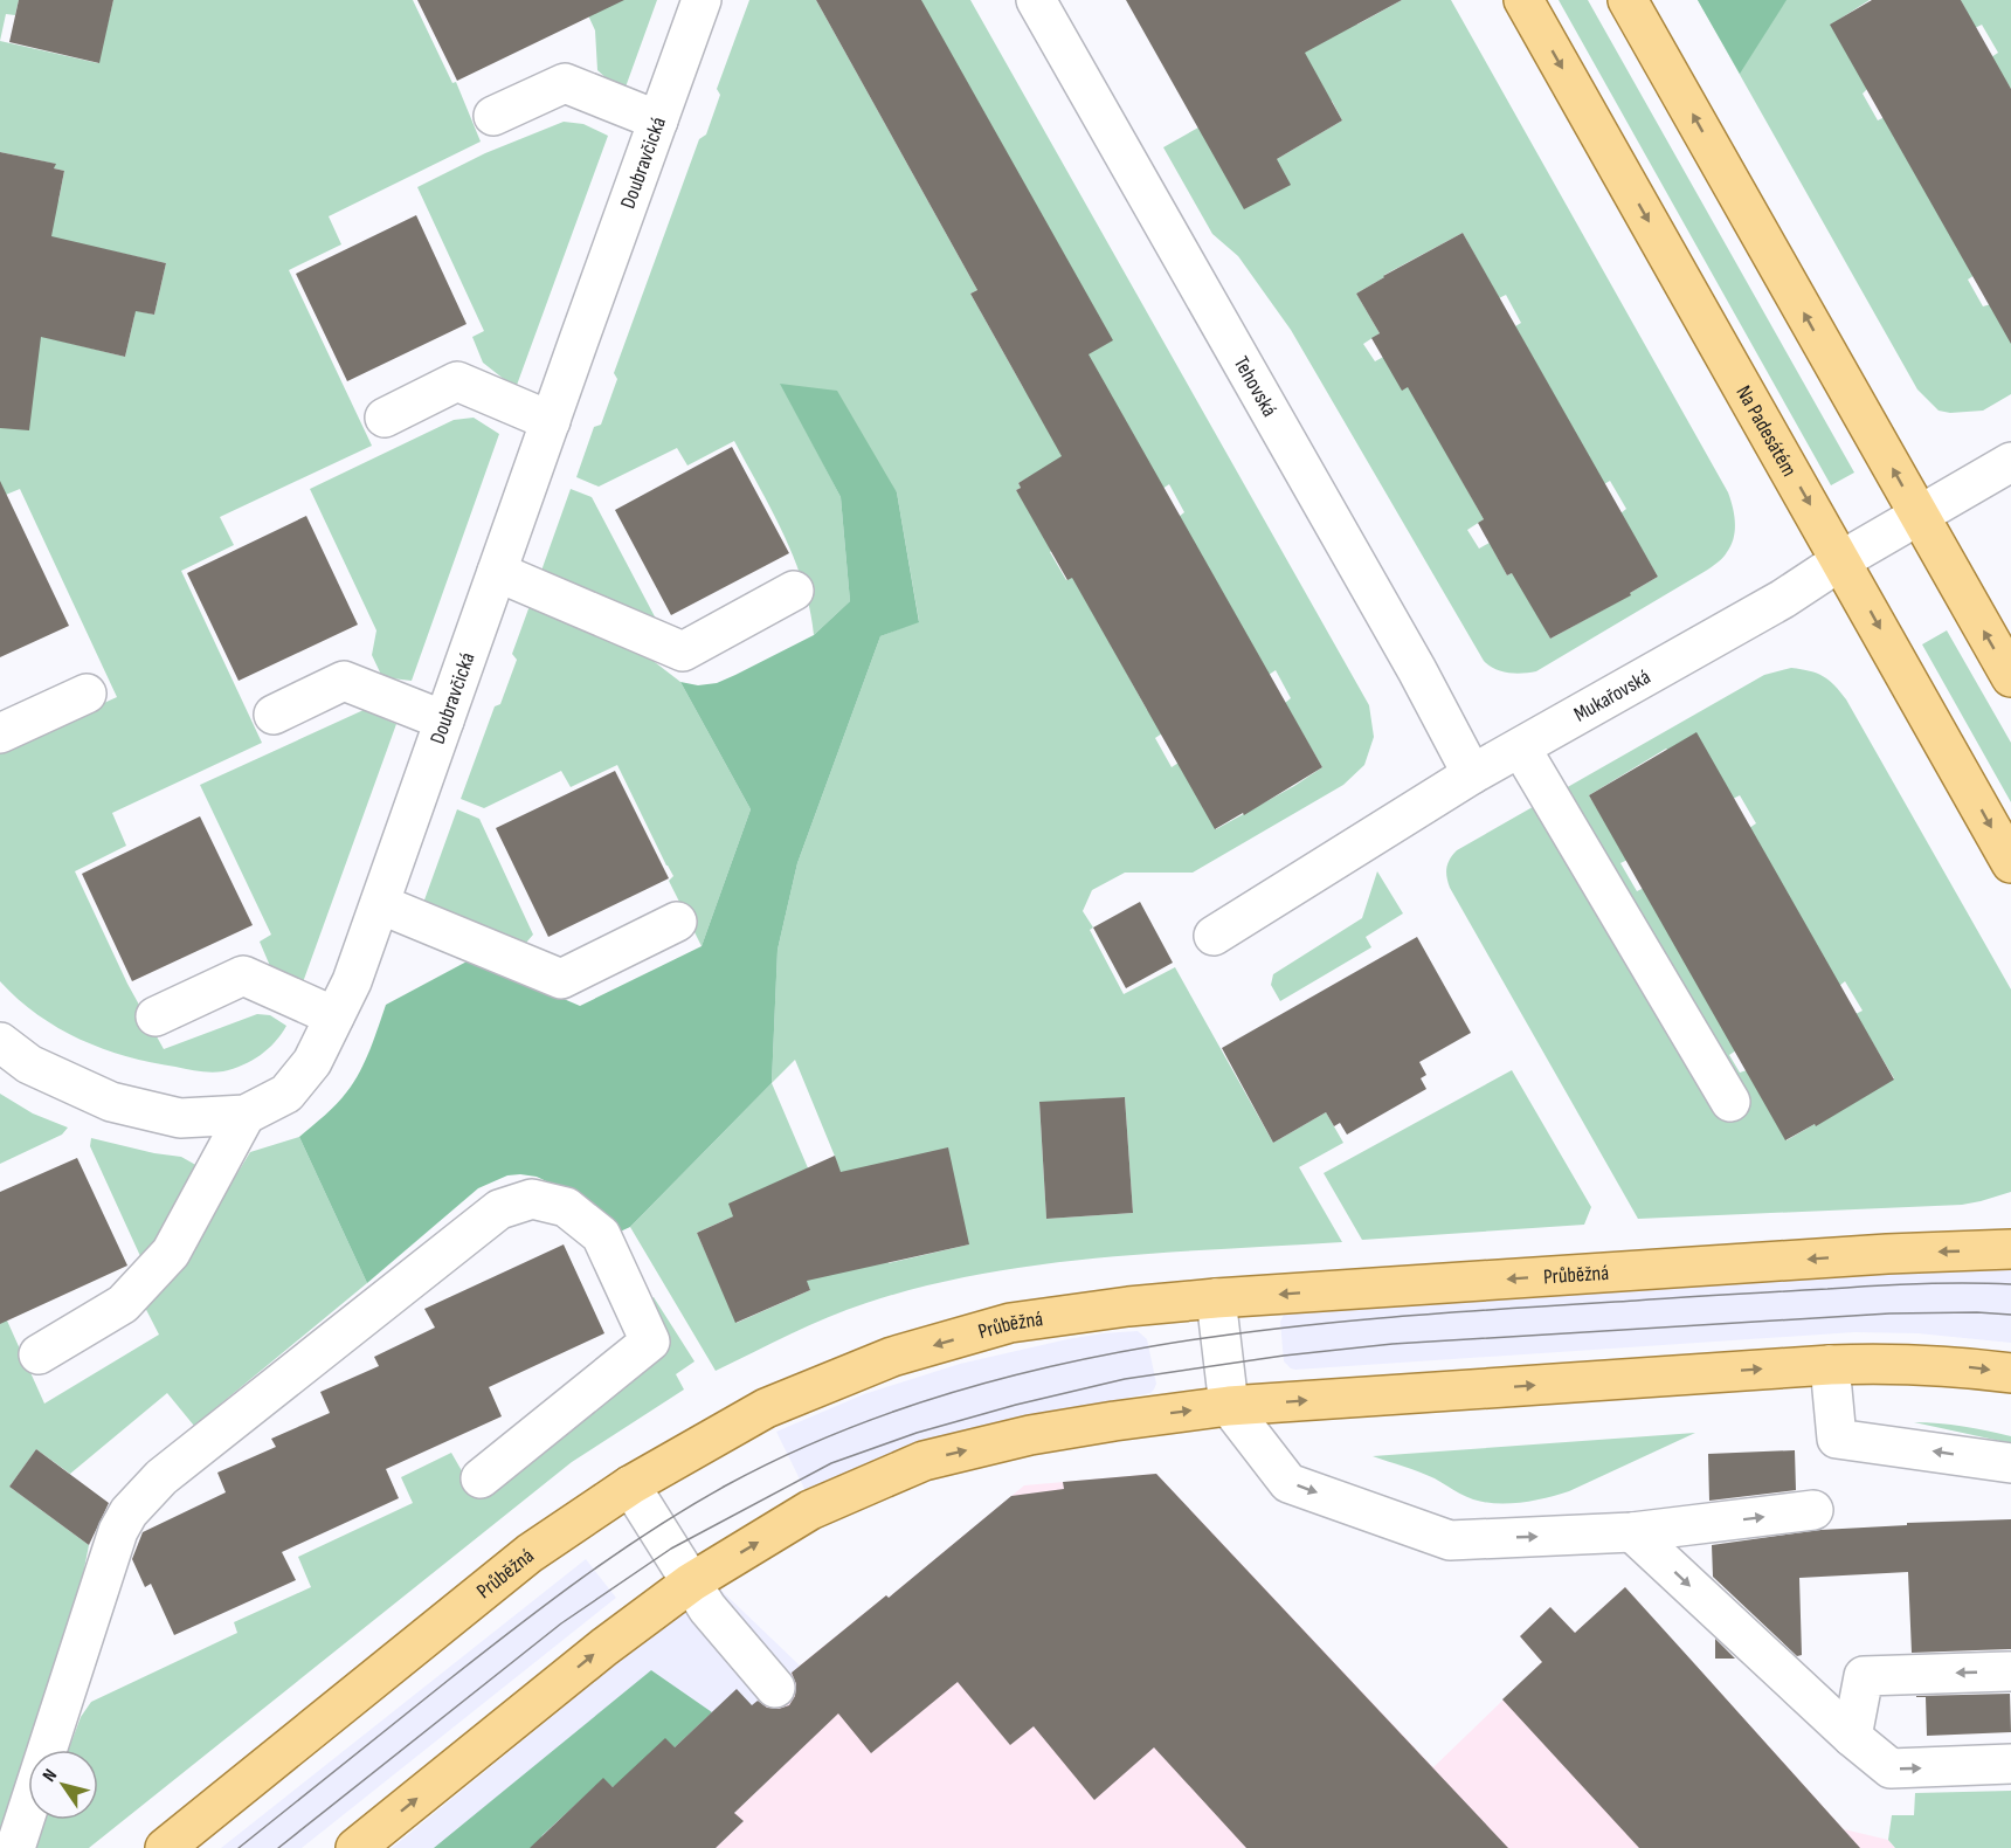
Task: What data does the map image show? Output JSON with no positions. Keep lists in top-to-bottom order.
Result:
{
  "streets": {
    "main road": ["Na Padesátém", "Průběžná"],
    "street": ["Doubravčická", "Tehovská", "Mukařovská"]
  },
  "crossings": [
    ["Tehovská", "Mukařovská"],
    ["Na Padesátém", "Mukařovská"]
  ],
  "north": "top left"
}
